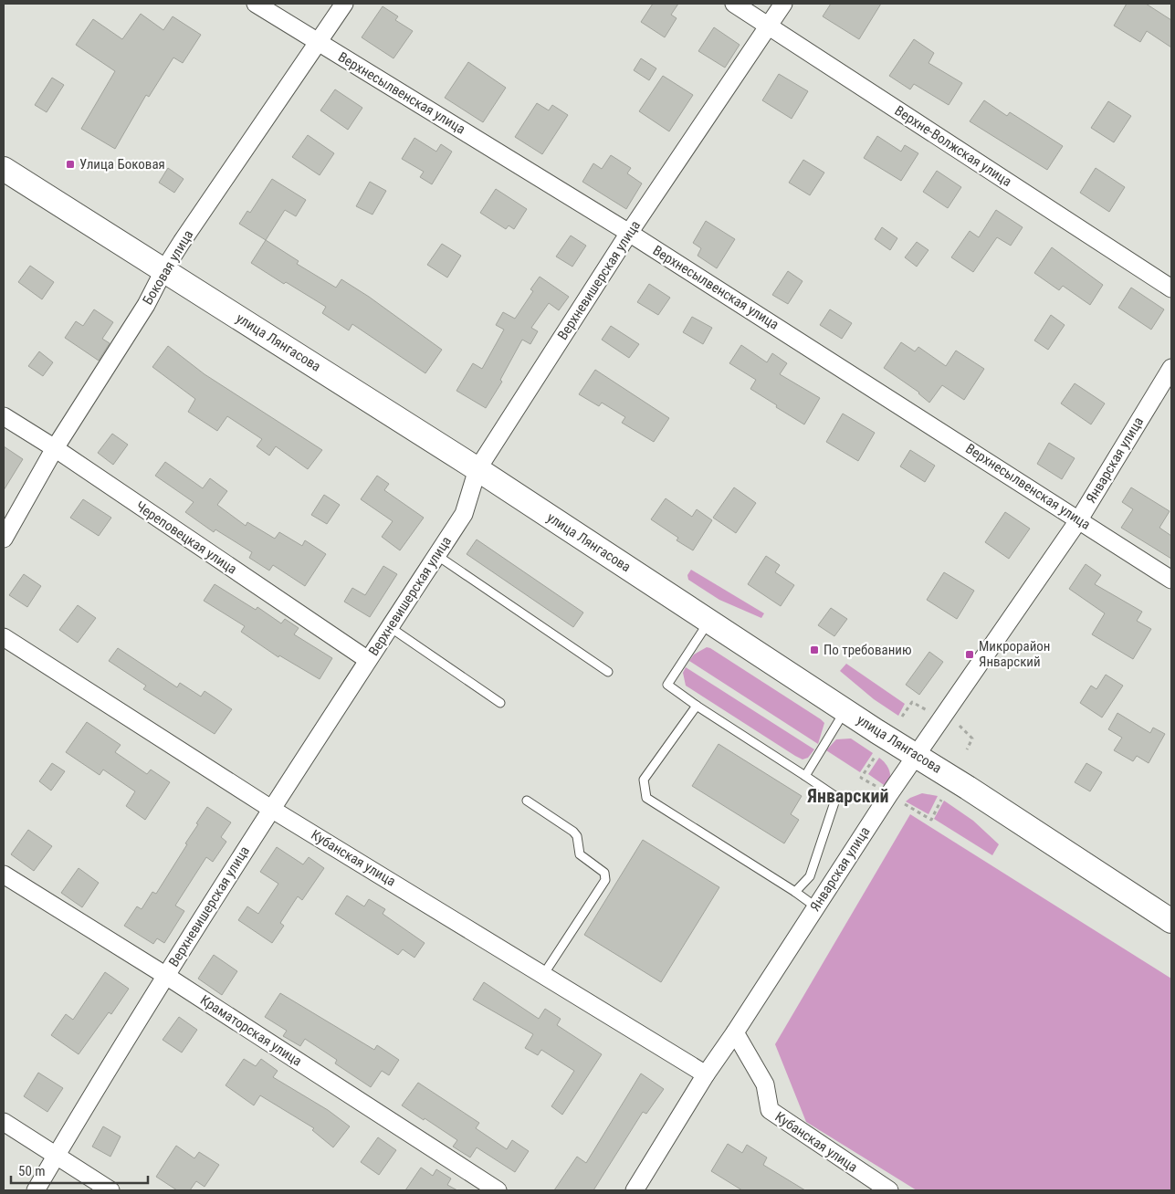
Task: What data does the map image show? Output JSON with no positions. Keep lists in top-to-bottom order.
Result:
{
  "streets": {
    "main road": ["улица Лянгасова"],
    "street": [
      "Верхнесылвенская улица",
      "Верхне-Волжская улица",
      "Боковая улица",
      "Верхневишерская улица",
      "Январская улица",
      "Череповецкая улица",
      "Кубанская улица",
      "Краматорская улица"
    ]
  },
  "crossings": [
    ["Верхнесылвенская улица", "Боковая улица"],
    ["Верхнесылвенская улица", "Верхневишерская улица"],
    ["Верхнесылвенская улица", "Январская улица"],
    ["Верхне-Волжская улица", "Верхневишерская улица"],
    ["Боковая улица", "улица Лянгасова"],
    ["Боковая улица", "Череповецкая улица"],
    ["Верхневишерская улица", "улица Лянгасова"],
    ["Верхневишерская улица", "Череповецкая улица"],
    ["Верхневишерская улица", "Кубанская улица"],
    ["Верхневишерская улица", "Краматорская улица"],
    ["улица Лянгасова", "Январская улица"],
    ["Январская улица", "Кубанская улица"]
  ],
  "districts": ["Январский"],
  "places": {
    "transit": ["Улица Боковая", "По требованию", "Микрорайон Январский"]
  },
  "scale_bar": "50 m"
}
